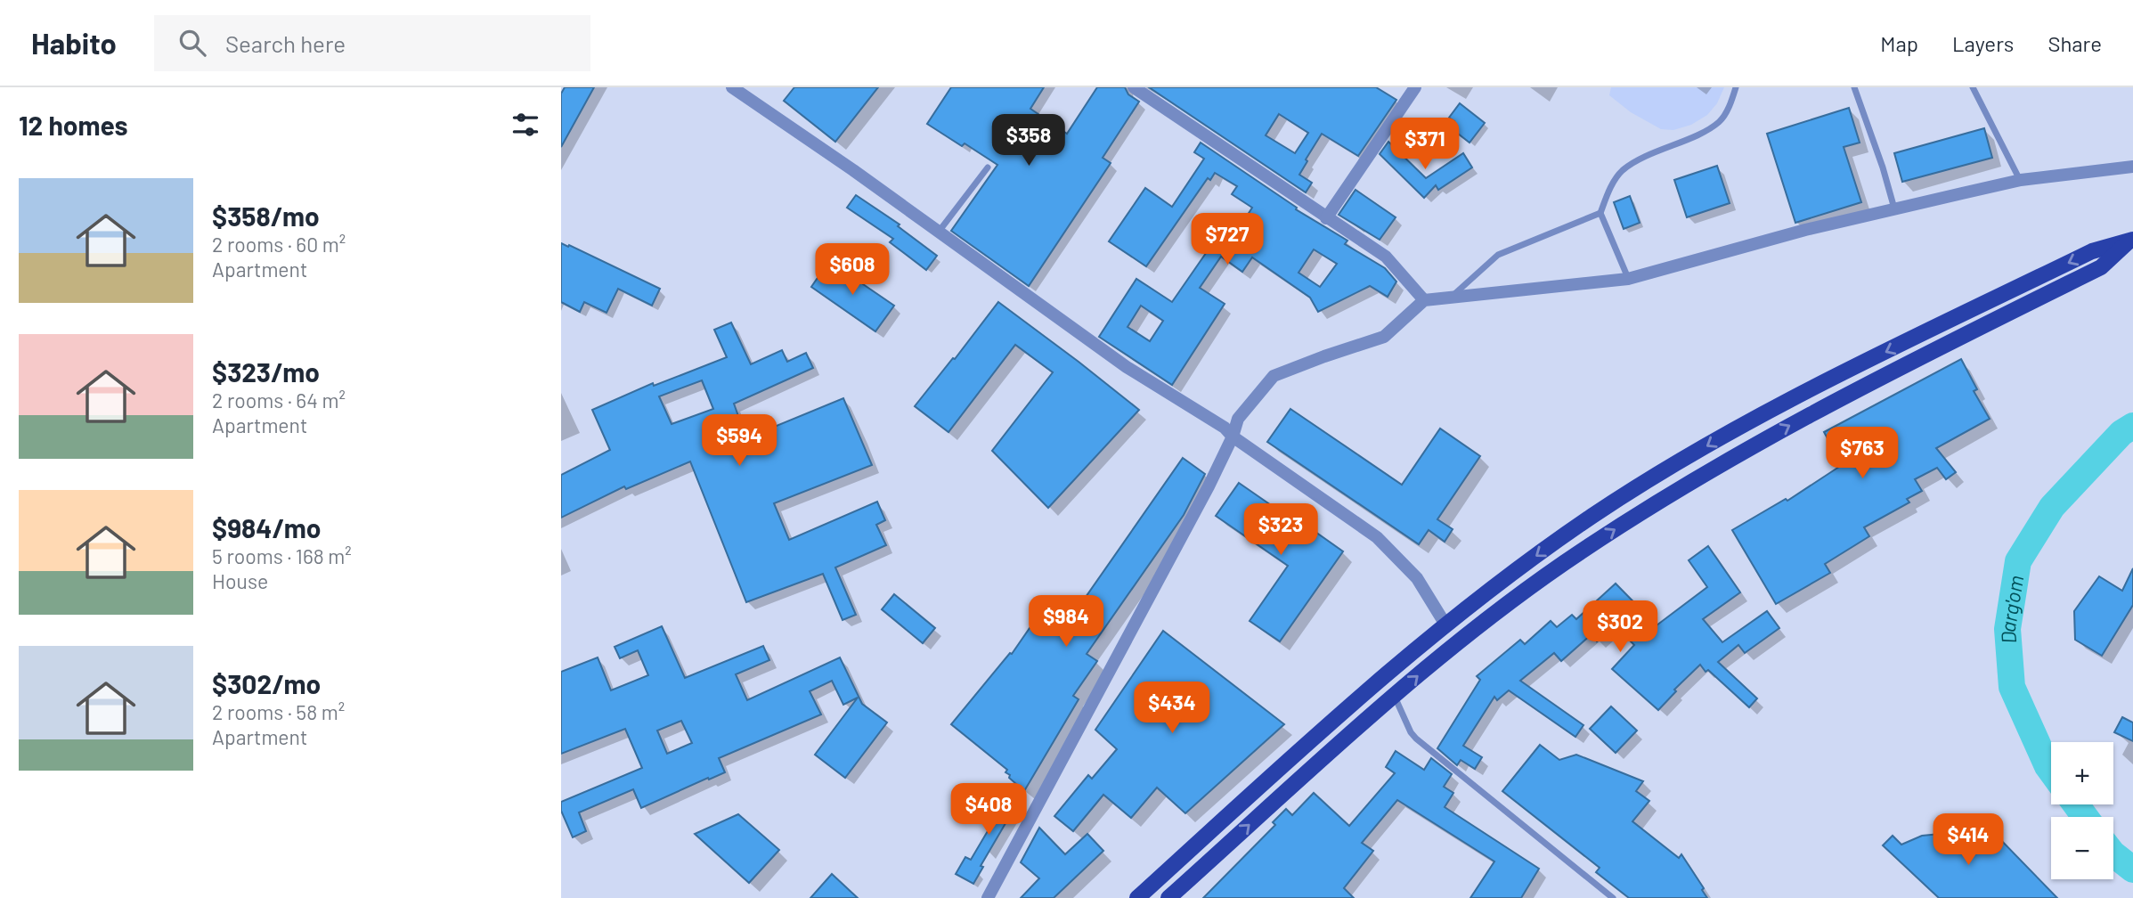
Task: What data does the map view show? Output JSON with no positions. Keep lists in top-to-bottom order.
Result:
{
  "water": ["Darg'om"],
  "page": {
    "header": "Habito",
    "search": "Search here",
    "nav": ["Map", "Layers", "Share"],
    "heading": "12 homes",
    "price": [
      "$358",
      "$371",
      "$727",
      "$608",
      "$594",
      "$763",
      "$323",
      "$984",
      "$302",
      "$434",
      "$408",
      "$414"
    ],
    "list": [
      {
        "name": "$358/mo",
        "note": "2 rooms · 60 m² · Apartment"
      },
      {
        "name": "$323/mo",
        "note": "2 rooms · 64 m² · Apartment"
      },
      {
        "name": "$984/mo",
        "note": "5 rooms · 168 m² · House"
      },
      {
        "name": "$302/mo",
        "note": "2 rooms · 58 m² · Apartment"
      }
    ],
    "map_buttons": ["+", "−"]
  }
}
